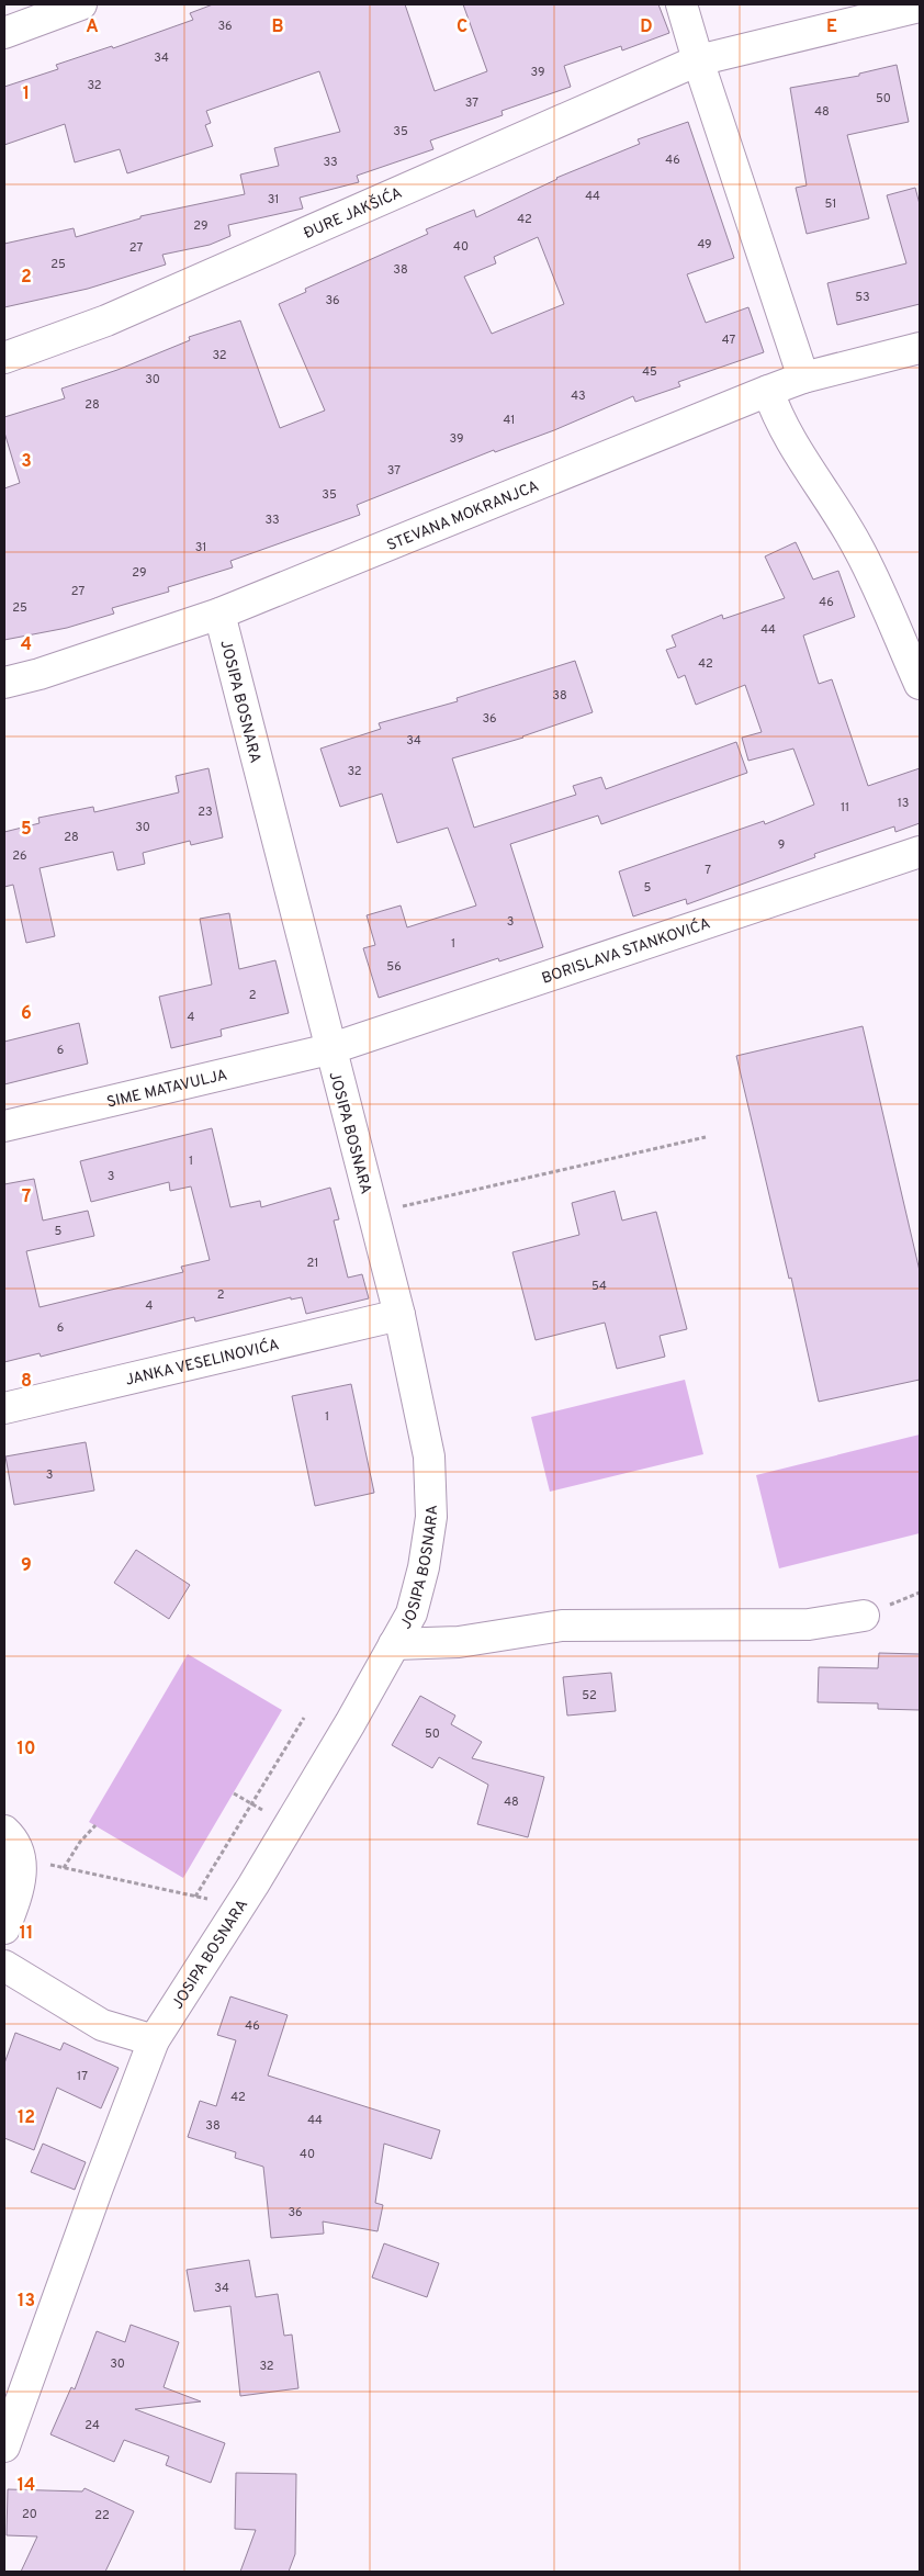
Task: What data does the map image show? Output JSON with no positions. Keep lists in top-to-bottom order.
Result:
{
  "streets": {
    "street": [
      "ĐURE JAKŠIĆA",
      "STEVANA MOKRANJCA",
      "JOSIPA BOSNARA",
      "BORISLAVA STANKOVIĆA",
      "SIME MATAVULJA",
      "JANKA VESELINOVIĆA"
    ]
  },
  "crossings": [
    ["STEVANA MOKRANJCA", "JOSIPA BOSNARA"],
    ["JOSIPA BOSNARA", "BORISLAVA STANKOVIĆA"],
    ["JOSIPA BOSNARA", "SIME MATAVULJA"],
    ["JOSIPA BOSNARA", "JANKA VESELINOVIĆA"],
    ["BORISLAVA STANKOVIĆA", "SIME MATAVULJA"]
  ],
  "house_numbers": [
    "36",
    "34",
    "39",
    "32",
    "50",
    "37",
    "48",
    "35",
    "46",
    "33",
    "44",
    "31",
    "51",
    "42",
    "29",
    "49",
    "40",
    "27",
    "25",
    "38",
    "53",
    "36",
    "47",
    "32",
    "45",
    "30",
    "43",
    "28",
    "41",
    "39",
    "37",
    "35",
    "33",
    "31",
    "29",
    "27",
    "46",
    "25",
    "44",
    "42",
    "38",
    "36",
    "34",
    "32",
    "13",
    "11",
    "23",
    "30",
    "28",
    "9",
    "26",
    "7",
    "5",
    "3",
    "1",
    "56",
    "2",
    "4",
    "6",
    "1",
    "3",
    "5",
    "21",
    "54",
    "2",
    "4",
    "6",
    "1",
    "3",
    "52",
    "50",
    "48",
    "46",
    "17",
    "42",
    "44",
    "38",
    "40",
    "36",
    "34",
    "30",
    "32",
    "24",
    "20",
    "22"
  ],
  "grid": {
    "columns": [
      "A",
      "B",
      "C",
      "D",
      "E"
    ],
    "rows": [
      "1",
      "2",
      "3",
      "4",
      "5",
      "6",
      "7",
      "8",
      "9",
      "10",
      "11",
      "12",
      "13",
      "14"
    ]
  }
}
